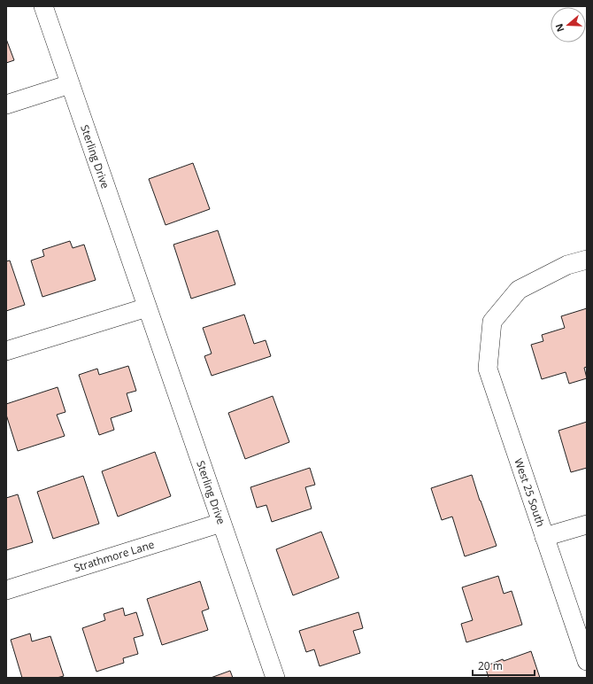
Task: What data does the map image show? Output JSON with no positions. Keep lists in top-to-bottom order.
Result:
{
  "streets": {
    "street": ["Sterling Drive", "West 25 South", "Strathmore Lane"]
  },
  "crossings": [
    ["Sterling Drive", "Strathmore Lane"]
  ],
  "scale_bar": "20 m",
  "north": "left"
}
